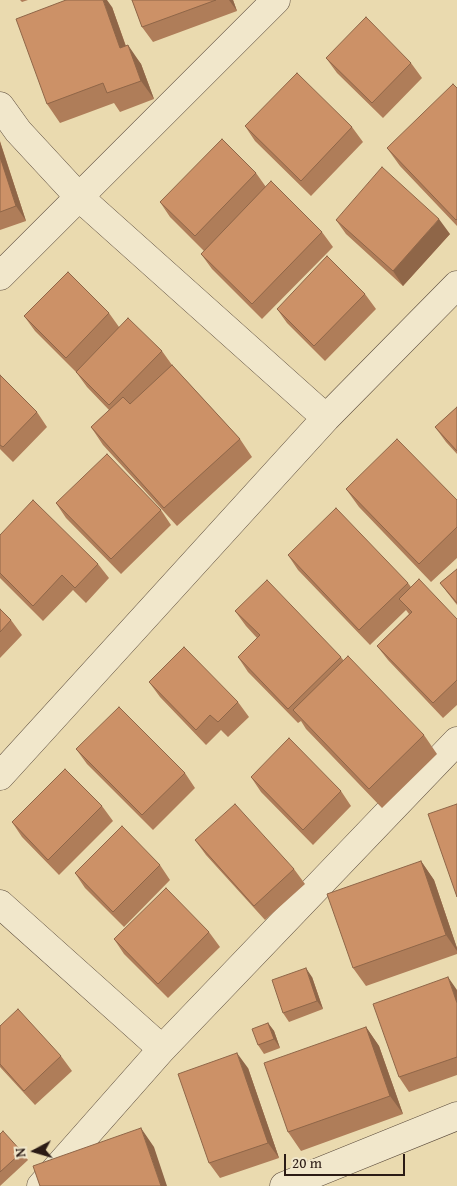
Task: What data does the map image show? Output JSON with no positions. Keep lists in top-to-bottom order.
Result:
{
  "scale_bar": "20 m",
  "north": "left"
}
